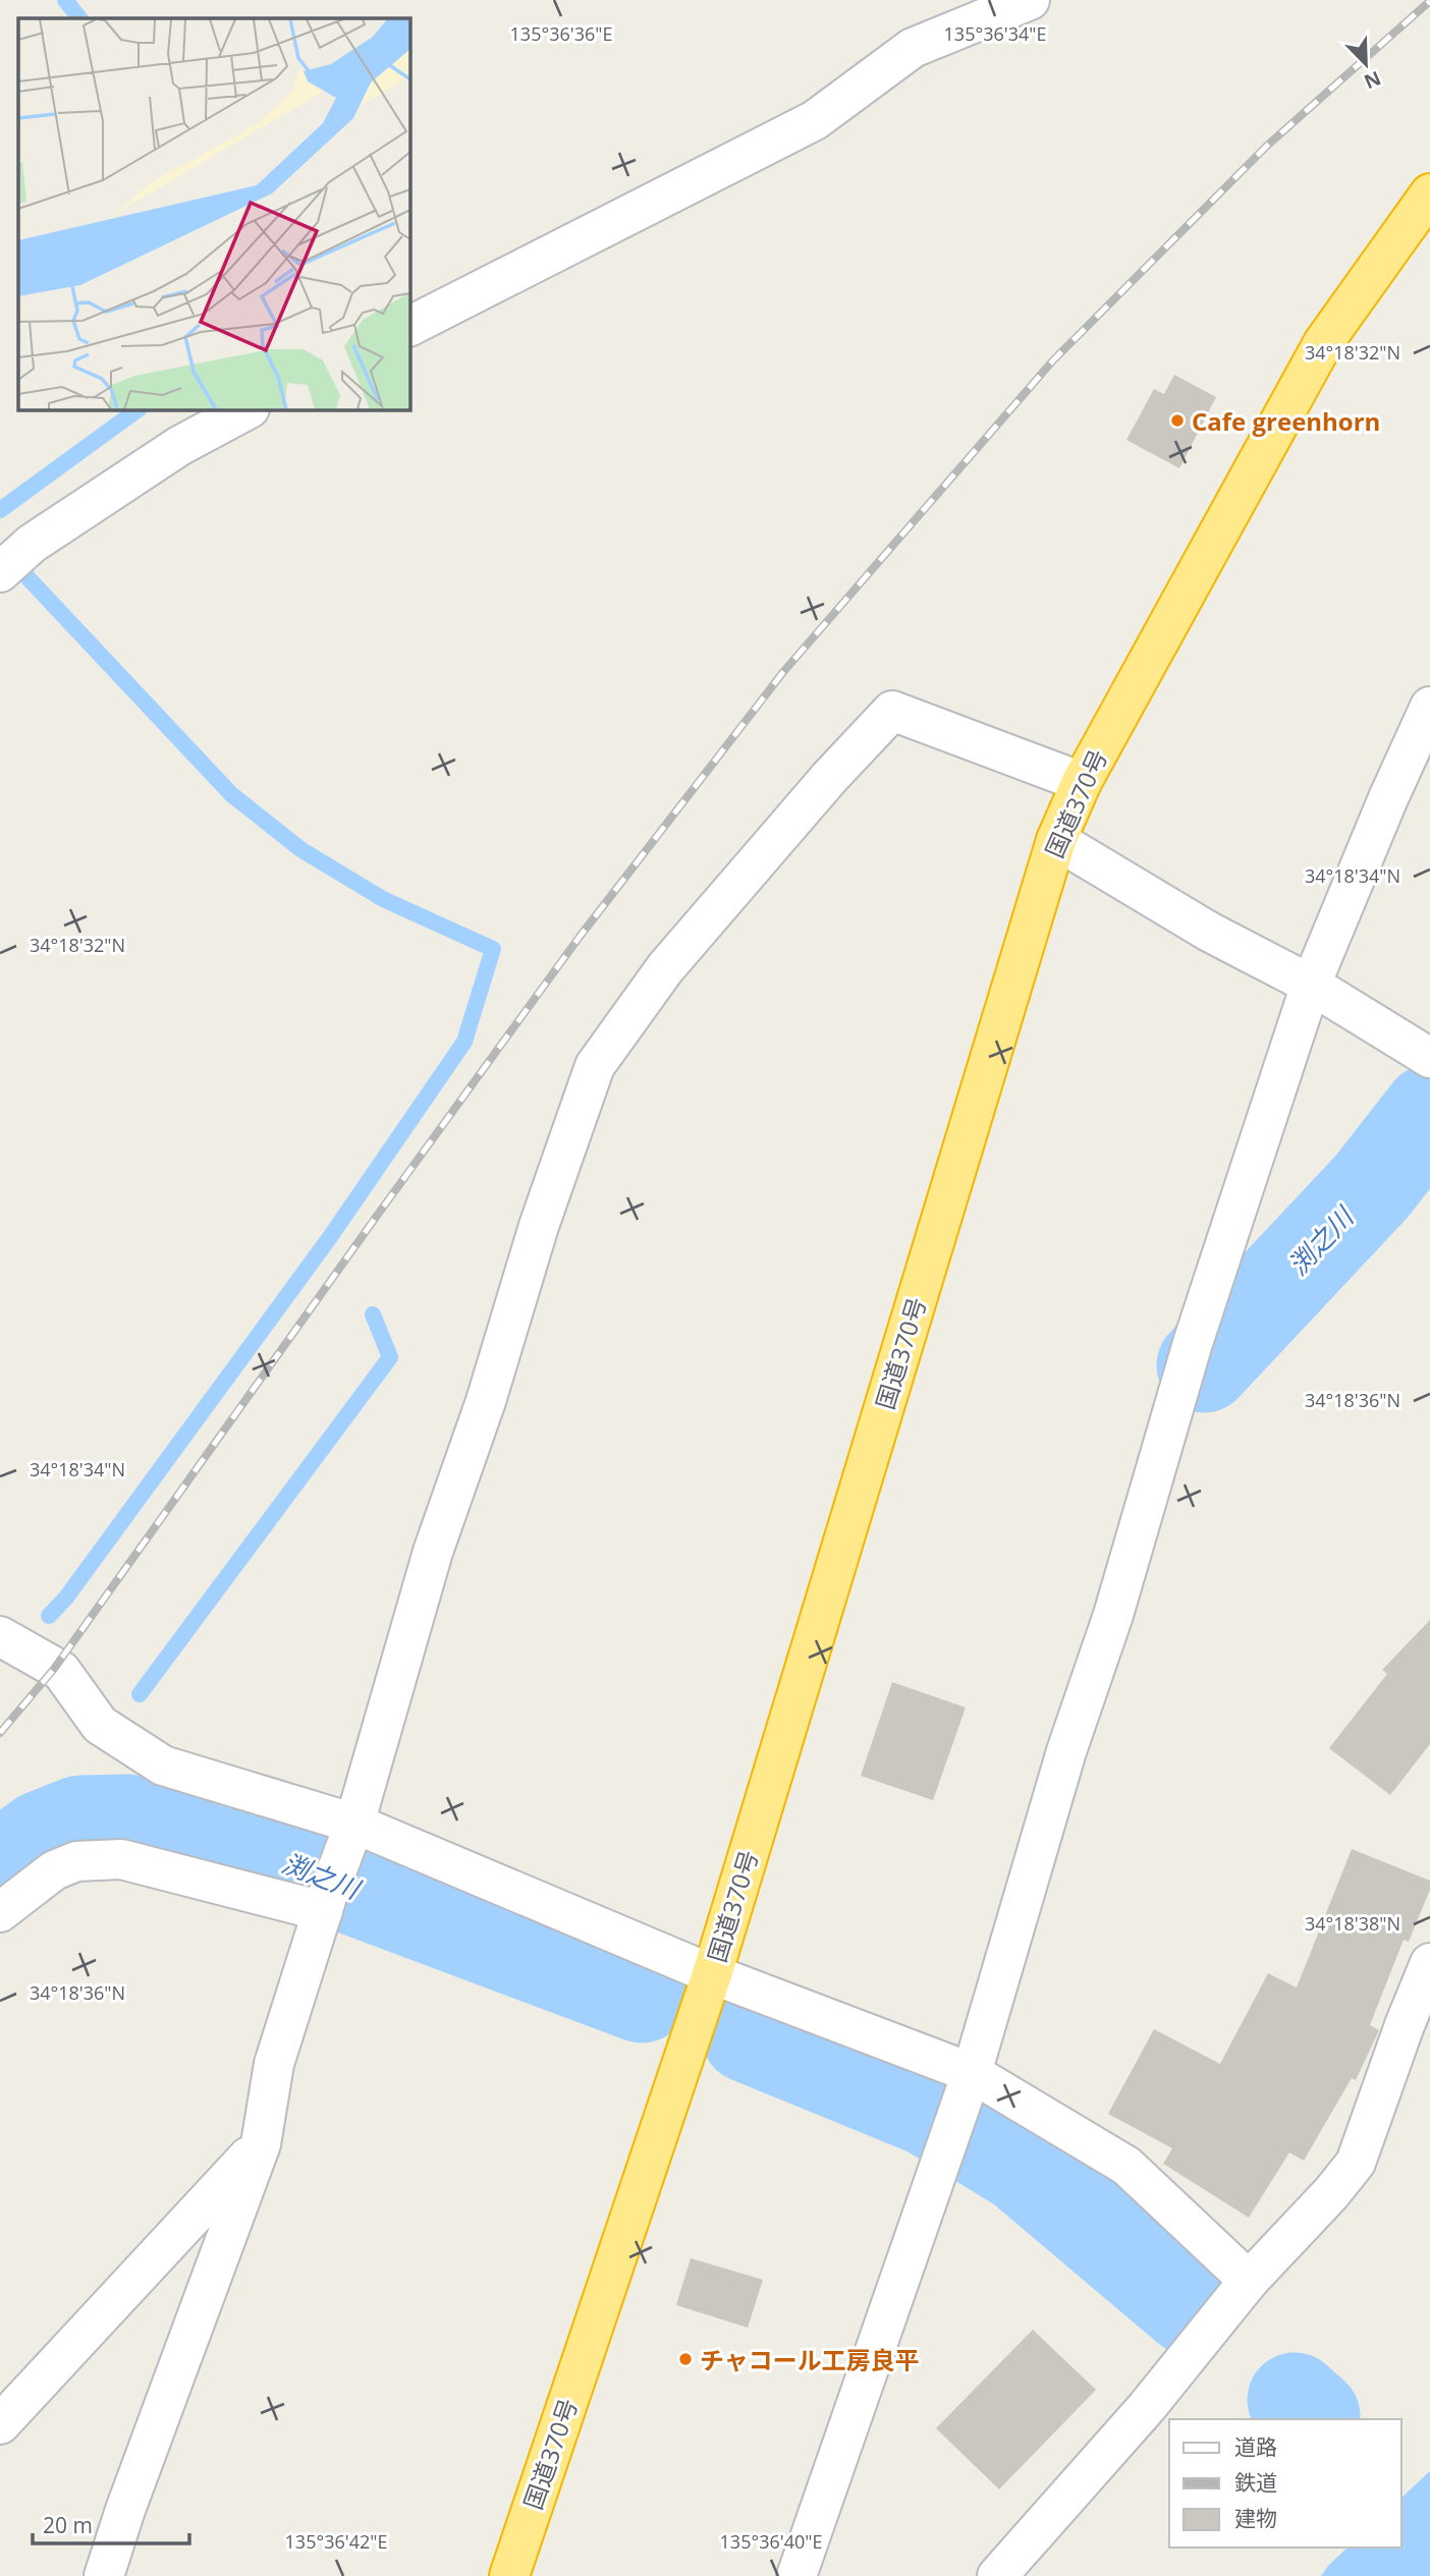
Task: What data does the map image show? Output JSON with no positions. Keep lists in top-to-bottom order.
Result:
{
  "streets": {
    "highway": ["国道370号"]
  },
  "water": ["渕之川"],
  "places": ["Cafe greenhorn", "チャコール工房良平"],
  "legend": ["道路", "鉄道", "建物"],
  "scale_bar": "20 m",
  "north": "bottom right",
  "coordinates": [
    "135°36'36\"E",
    "135°36'34\"E",
    "34°18'32\"N",
    "34°18'34\"N",
    "34°18'36\"N",
    "34°18'38\"N",
    "135°36'42\"E",
    "135°36'40\"E"
  ]
}
